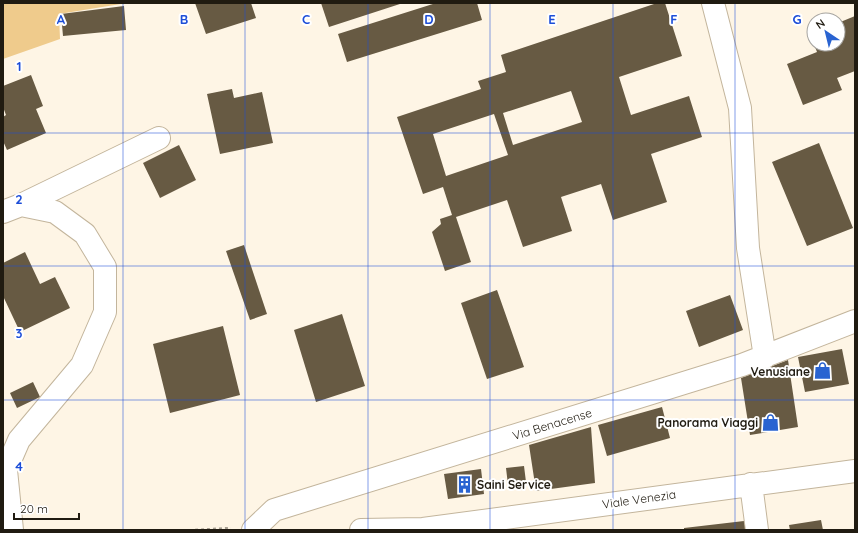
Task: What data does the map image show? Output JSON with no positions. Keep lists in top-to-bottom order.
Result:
{
  "streets": {
    "street": ["Via Benacense", "Viale Venezia"]
  },
  "places": {
    "shop": ["Venusiane", "Panorama Viaggi"],
    "building": ["Saini Service"]
  },
  "scale_bar": "20 m",
  "north": "top left",
  "grid": {
    "columns": [
      "A",
      "B",
      "C",
      "D",
      "E",
      "F",
      "G"
    ],
    "rows": [
      "1",
      "2",
      "3",
      "4"
    ]
  }
}
